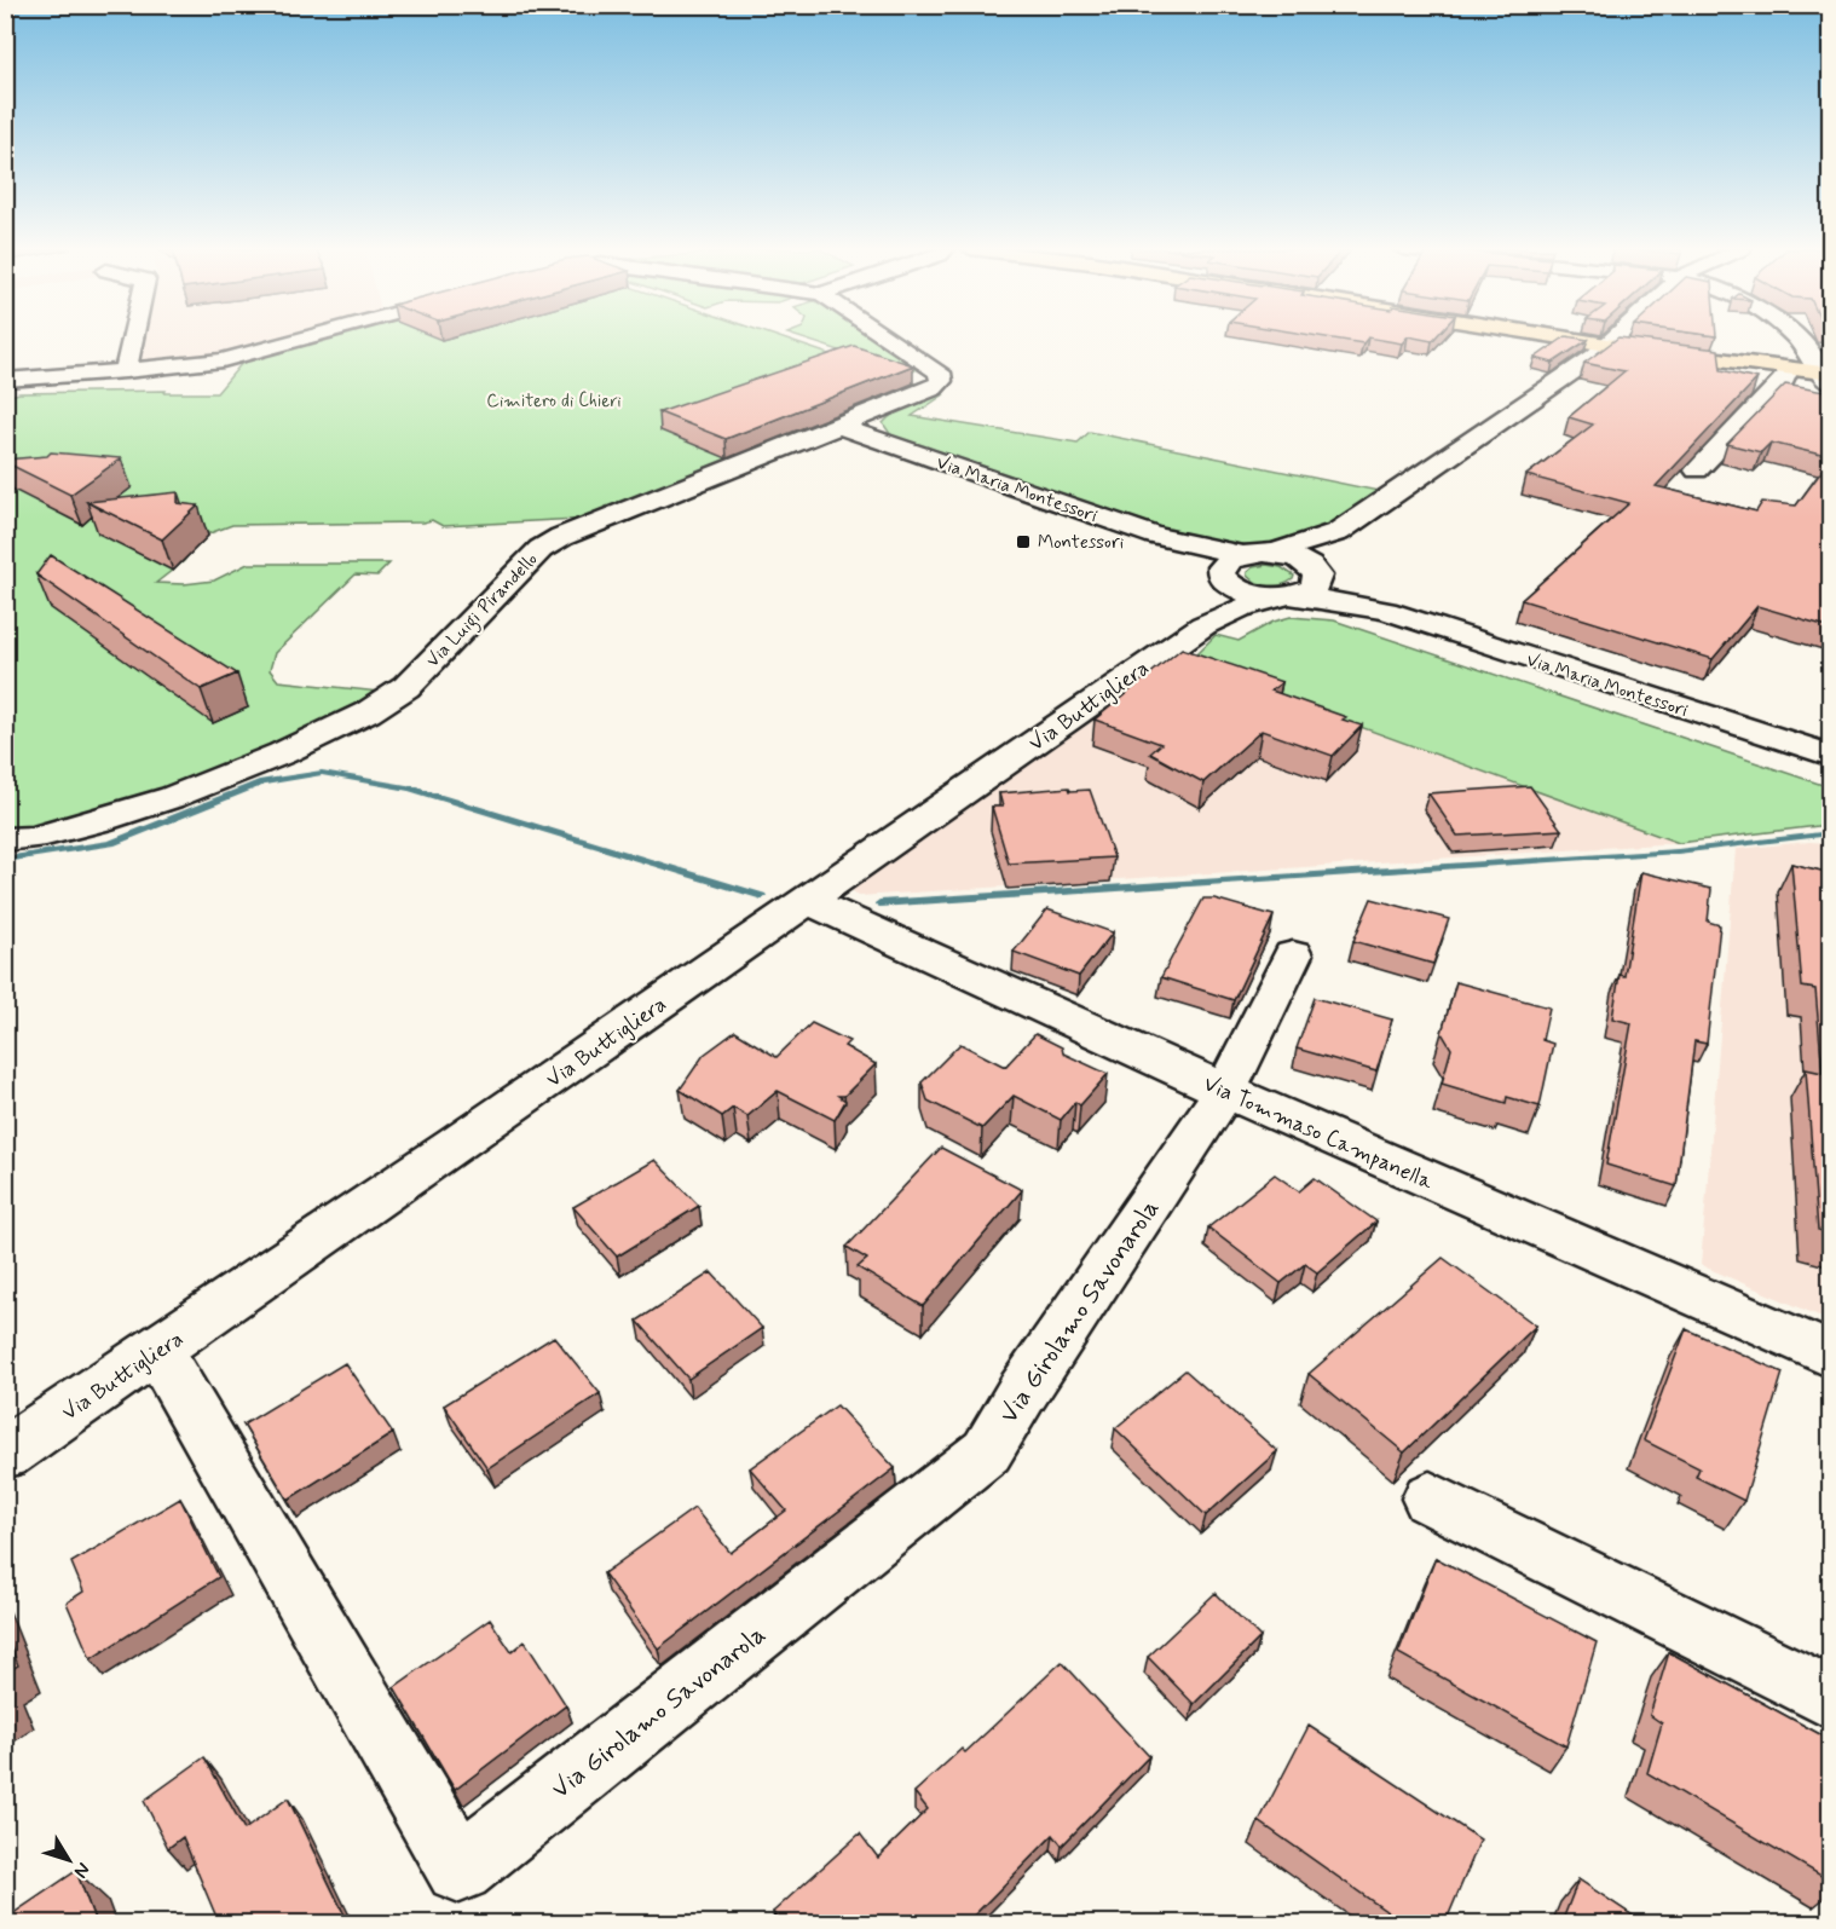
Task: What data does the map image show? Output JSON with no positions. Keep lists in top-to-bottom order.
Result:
{
  "streets": {
    "street": [
      "Via Maria Montessori",
      "Via Luigi Pirandello",
      "Via Buttigliera",
      "Via Tommaso Campanella",
      "Via Girolamo Savonarola"
    ]
  },
  "crossings": [
    ["Via Maria Montessori", "Via Luigi Pirandello"],
    ["Via Maria Montessori", "Via Buttigliera"],
    ["Via Buttigliera", "Via Tommaso Campanella"],
    ["Via Buttigliera", "Via Girolamo Savonarola"],
    ["Via Tommaso Campanella", "Via Girolamo Savonarola"]
  ],
  "parks": ["Cimitero di Chieri"],
  "places": {
    "transit": ["Montessori"]
  },
  "north": "bottom right"
}
